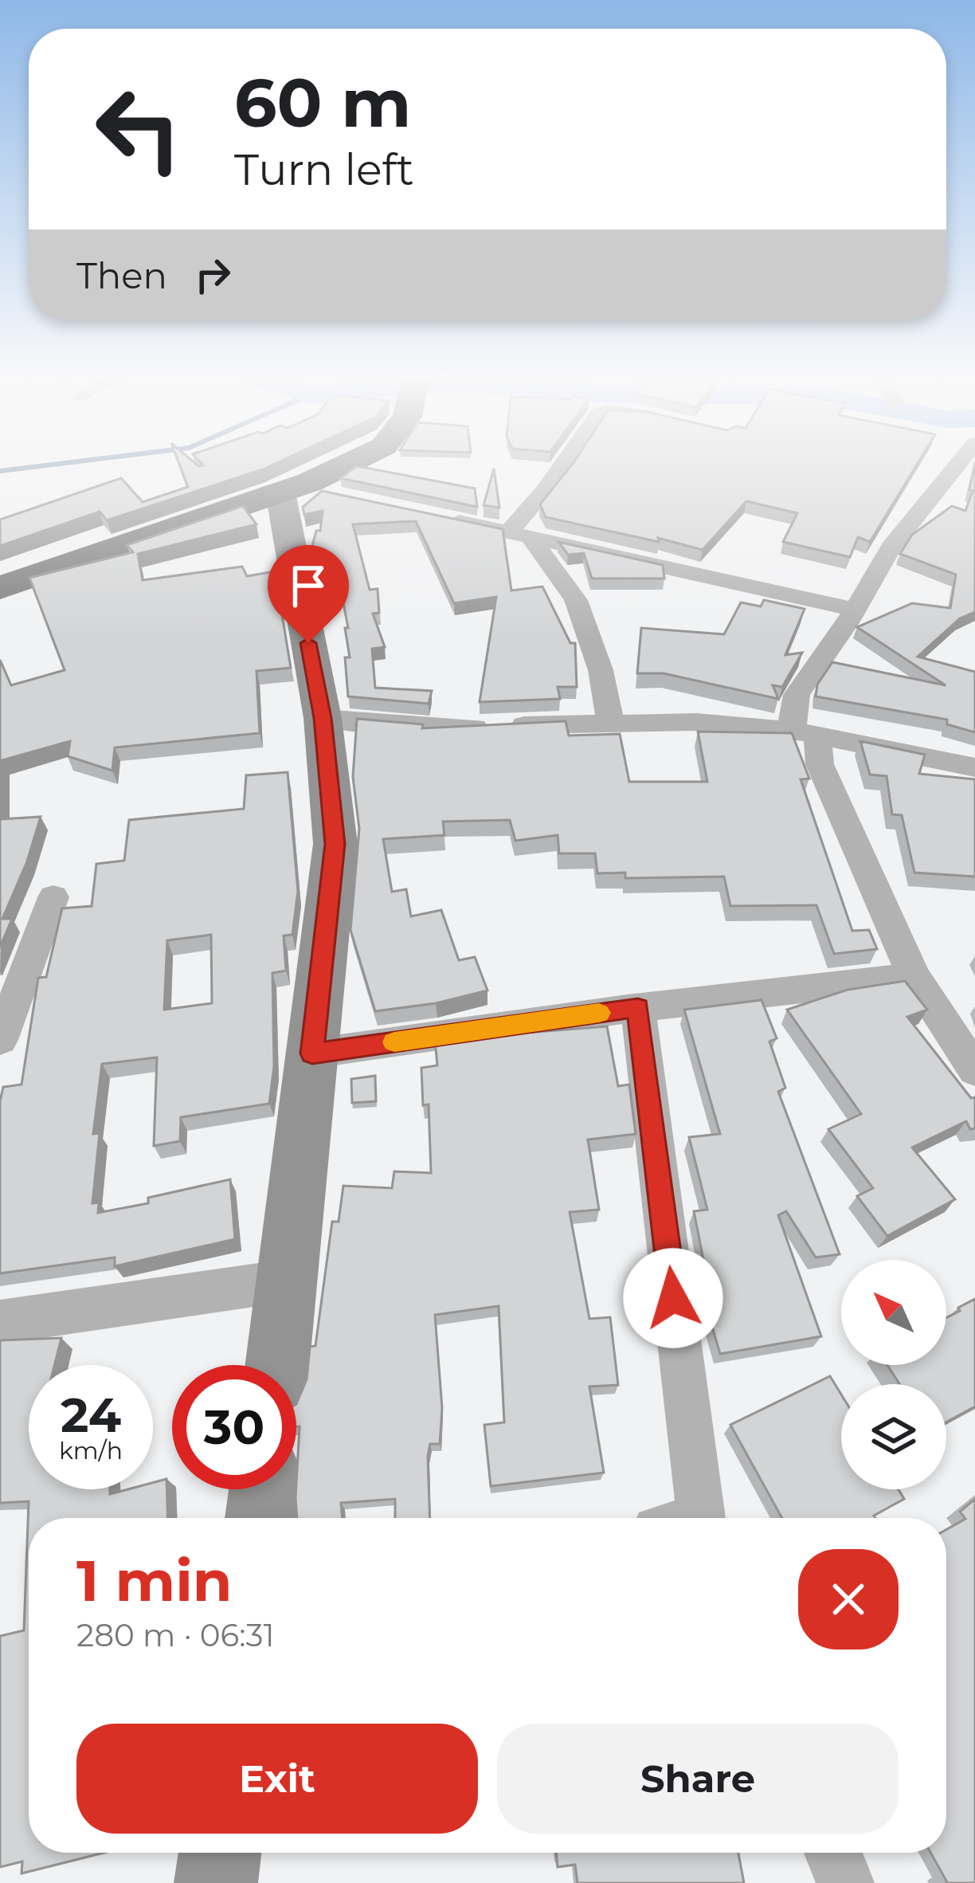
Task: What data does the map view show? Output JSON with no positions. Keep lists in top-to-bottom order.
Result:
{
  "north": "top left",
  "page": {
    "turn": ["60 m", "Turn left"],
    "then": "Then",
    "speed": "24 km/h",
    "limit": "30",
    "heading": ["1 min", "280 m · 06:31"],
    "buttons": ["Exit", "Share"]
  }
}
